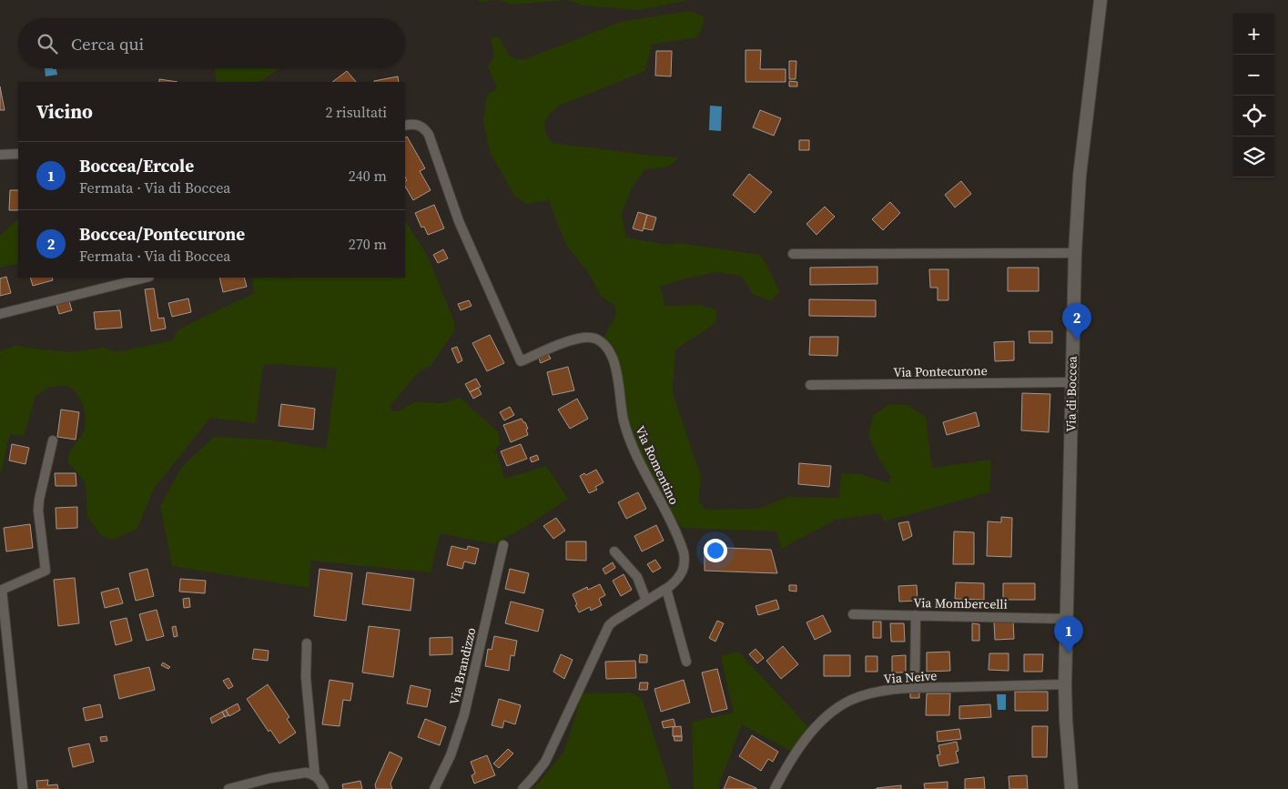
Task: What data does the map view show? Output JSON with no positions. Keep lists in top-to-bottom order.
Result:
{
  "streets": {
    "street": [
      "Via Pontecurone",
      "Via di Boccea",
      "Via Romentino",
      "Via Mombercelli",
      "Via Brandizzo",
      "Via Neive"
    ]
  },
  "crossings": [
    ["Via Pontecurone", "Via di Boccea"],
    ["Via di Boccea", "Via Mombercelli"],
    ["Via di Boccea", "Via Neive"]
  ],
  "page": {
    "map_buttons": ["+", "−"],
    "search": "Cerca qui",
    "heading": ["Vicino", "2 risultati"],
    "list": [
      {
        "mark": "1",
        "name": "Boccea/Ercole",
        "note": "Fermata · Via di Boccea",
        "value": "240 m"
      },
      {
        "mark": "2",
        "name": "Boccea/Pontecurone",
        "note": "Fermata · Via di Boccea",
        "value": "270 m"
      }
    ],
    "pins": ["2", "1"]
  }
}
